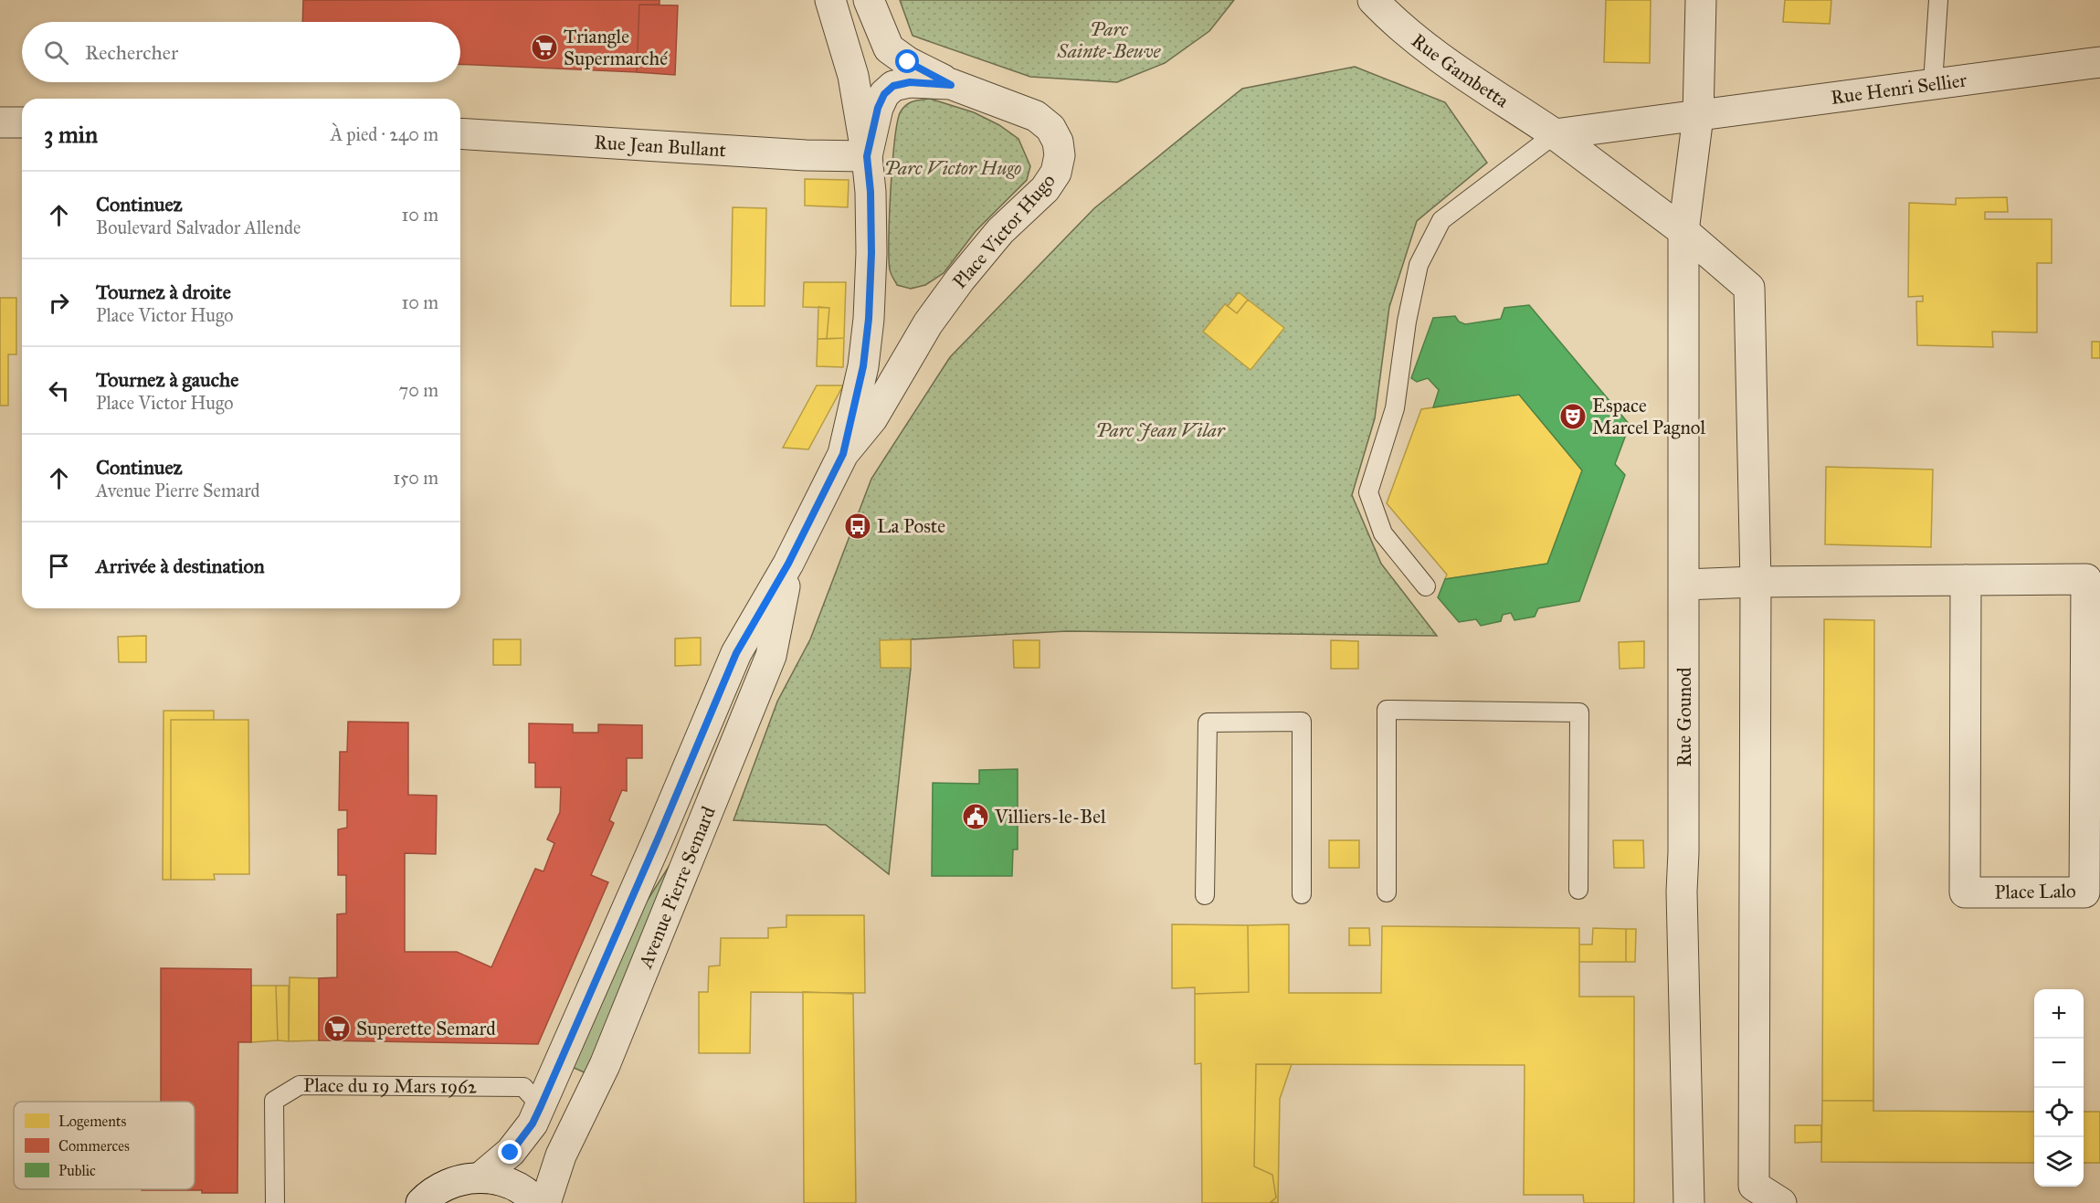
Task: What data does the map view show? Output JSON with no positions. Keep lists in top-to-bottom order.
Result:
{
  "streets": {
    "street": [
      "Rue Gambetta",
      "Rue Henri Sellier",
      "Rue Jean Bullant",
      "Place Victor Hugo",
      "Rue Gounod",
      "Avenue Pierre Semard",
      "Place Lalo"
    ],
    "lane": ["Place du 19 Mars 1962"]
  },
  "crossings": [
    ["Rue Gambetta", "Rue Gounod"],
    ["Rue Gambetta", "Place Lalo"],
    ["Rue Henri Sellier", "Rue Gounod"],
    ["Rue Jean Bullant", "Place Victor Hugo"],
    ["Place Victor Hugo", "Avenue Pierre Semard"],
    ["Rue Gounod", "Place Lalo"],
    ["Avenue Pierre Semard", "Place du 19 Mars 1962"]
  ],
  "parks": ["Parc Sainte-Beuve", "Parc Victor Hugo", "Parc Jean Vilar"],
  "places": {
    "supermarket": ["Triangle Supermarché", "Superette Semard"],
    "theatre": ["Espace Marcel Pagnol"],
    "bus stop": ["La Poste"],
    "public building": ["Villiers-le-Bel"]
  },
  "legend": ["Logements", "Commerces", "Public"],
  "page": {
    "search": "Rechercher",
    "heading": ["3 min", "À pied · 240 m"],
    "list": [
      ["Continuez", "Boulevard Salvador Allende", "10 m"],
      ["Tournez à droite", "Place Victor Hugo", "10 m"],
      ["Tournez à gauche", "Place Victor Hugo", "70 m"],
      ["Continuez", "Avenue Pierre Semard", "150 m"],
      "Arrivée à destination"
    ],
    "map_buttons": ["+", "−"]
  }
}
